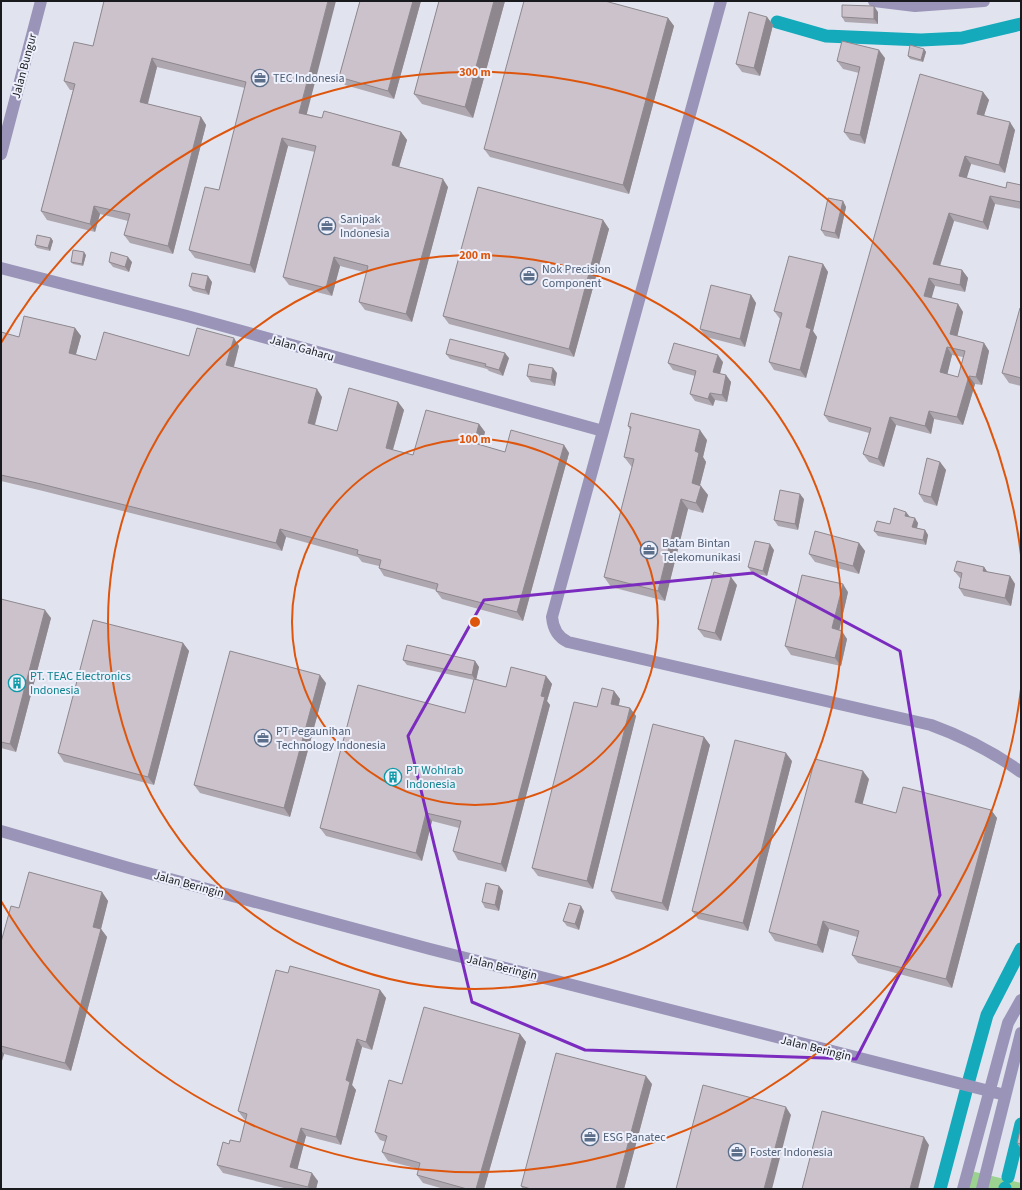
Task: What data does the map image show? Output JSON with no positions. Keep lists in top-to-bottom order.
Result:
{
  "streets": {
    "street": ["Jalan Bungur", "Jalan Gaharu", "Jalan Beringin"]
  },
  "places": {
    "office": [
      "TEC Indonesia",
      "Sanipak Indonesia",
      "Nok Precision Component",
      "Batam Bintan Telekomunikasi",
      "PT Pegaunihan Technology Indonesia",
      "ESG Panatec",
      "Foster Indonesia"
    ],
    "building": ["PT. TEAC Electronics Indonesia", "PT Wohlrab Indonesia"]
  },
  "rings": ["300 m", "200 m", "100 m"]
}
